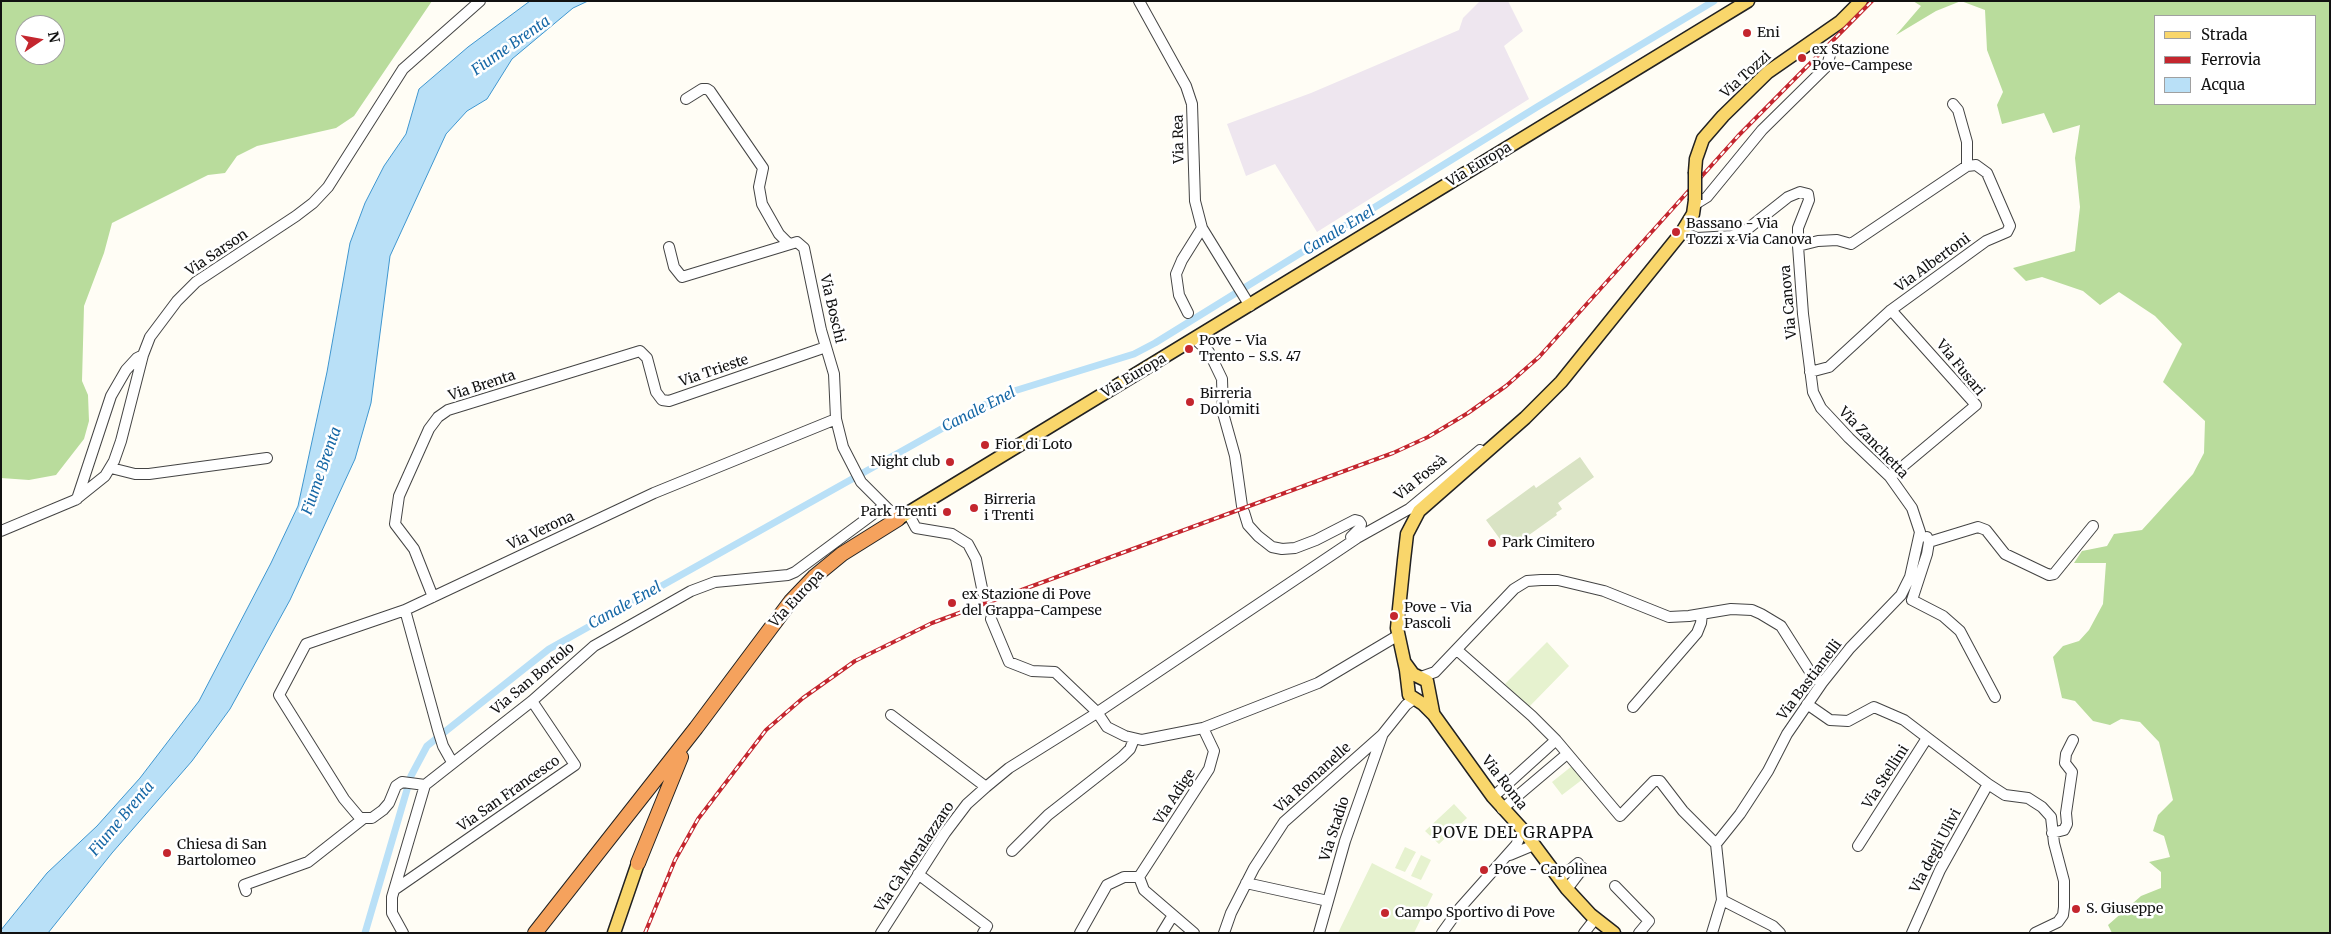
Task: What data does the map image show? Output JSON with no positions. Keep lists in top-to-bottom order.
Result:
{
  "streets": {
    "highway": ["Via Europa"],
    "main road": ["Via Tozzi", "Via Fossà", "Via Roma"],
    "street": [
      "Via Rea",
      "Via Sarson",
      "Via Albertoni",
      "Via Canova",
      "Via Boschi",
      "Via Fusari",
      "Via Trieste",
      "Via Brenta",
      "Via Zanchetta",
      "Via Verona",
      "Via San Bortolo",
      "Via Bastianelli",
      "Via Stellini",
      "Via Romanelle",
      "Via San Francesco",
      "Via Adige",
      "Via Stadio",
      "Via degli Ulivi",
      "Via Cà Moralazzaro"
    ]
  },
  "crossings": [
    ["Via Tozzi", "Via Fossà"],
    ["Via Rea", "Via Europa"],
    ["Via Europa", "Via Boschi"],
    ["Via Albertoni", "Via Canova"],
    ["Via Albertoni", "Via Fusari"],
    ["Via Albertoni", "Via Zanchetta"],
    ["Via Canova", "Via Zanchetta"],
    ["Via Canova", "Via Fossà"],
    ["Via Boschi", "Via Trieste"],
    ["Via Boschi", "Via Verona"],
    ["Via Boschi", "Via San Bortolo"],
    ["Via Fusari", "Via Zanchetta"],
    ["Via Trieste", "Via Brenta"],
    ["Via Brenta", "Via Verona"],
    ["Via Zanchetta", "Via Bastianelli"],
    ["Via Fossà", "Via Roma"],
    ["Via Fossà", "Via Cà Moralazzaro"],
    ["Via San Bortolo", "Via San Francesco"],
    ["Via Bastianelli", "Via Stellini"],
    ["Via Romanelle", "Via Roma"],
    ["Via Romanelle", "Via Stadio"]
  ],
  "districts": ["POVE DEL GRAPPA"],
  "water": ["Fiume Brenta", "Canale Enel"],
  "places": [
    "Eni",
    "ex Stazione Pove-Campese",
    "Bassano - Via Tozzi x Via Canova",
    "Pove - Via Trento - S.S. 47",
    "Birreria Dolomiti",
    "Fior di Loto",
    "Night club",
    "Birreria i Trenti",
    "Park Trenti",
    "Park Cimitero",
    "ex Stazione di Pove del Grappa-Campese",
    "Pove - Via Pascoli",
    "Chiesa di San Bartolomeo",
    "Pove - Capolinea",
    "S. Giuseppe",
    "Campo Sportivo di Pove"
  ],
  "legend": ["Strada", "Ferrovia", "Acqua"],
  "north": "right"
}
